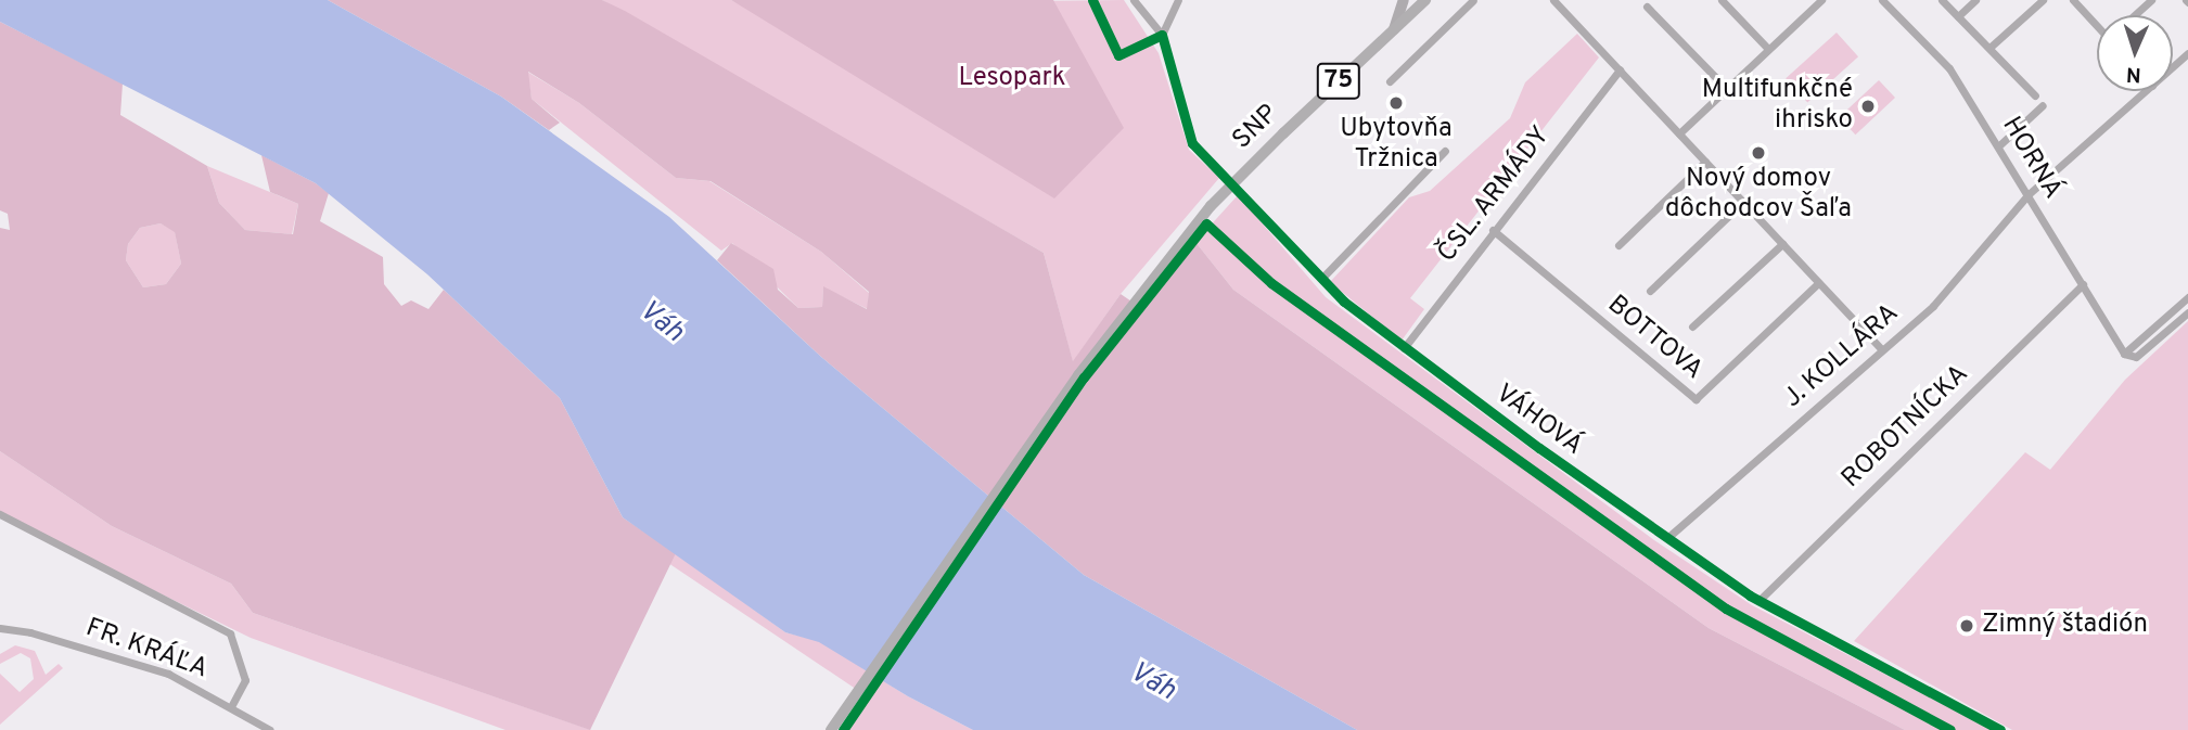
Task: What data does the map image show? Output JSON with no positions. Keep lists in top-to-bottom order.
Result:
{
  "streets": {
    "main road": ["75", "SNP"],
    "street": [
      "HORNÁ",
      "ČSL. ARMÁDY",
      "BOTTOVA",
      "J. KOLLÁRA",
      "VÁHOVÁ",
      "ROBOTNÍCKA",
      "FR. KRÁĽA"
    ]
  },
  "crossings": [
    ["HORNÁ", "J. KOLLÁRA"],
    ["HORNÁ", "ROBOTNÍCKA"],
    ["ČSL. ARMÁDY", "BOTTOVA"],
    ["ČSL. ARMÁDY", "VÁHOVÁ"],
    ["J. KOLLÁRA", "VÁHOVÁ"],
    ["VÁHOVÁ", "ROBOTNÍCKA"]
  ],
  "water": ["Váh"],
  "parks": ["Lesopark"],
  "places": [
    "Ubytovňa Tržnica",
    "Multifunkčné ihrisko",
    "Nový domov dôchodcov Šaľa",
    "Zimný štadión"
  ],
  "north": "bottom"
}
